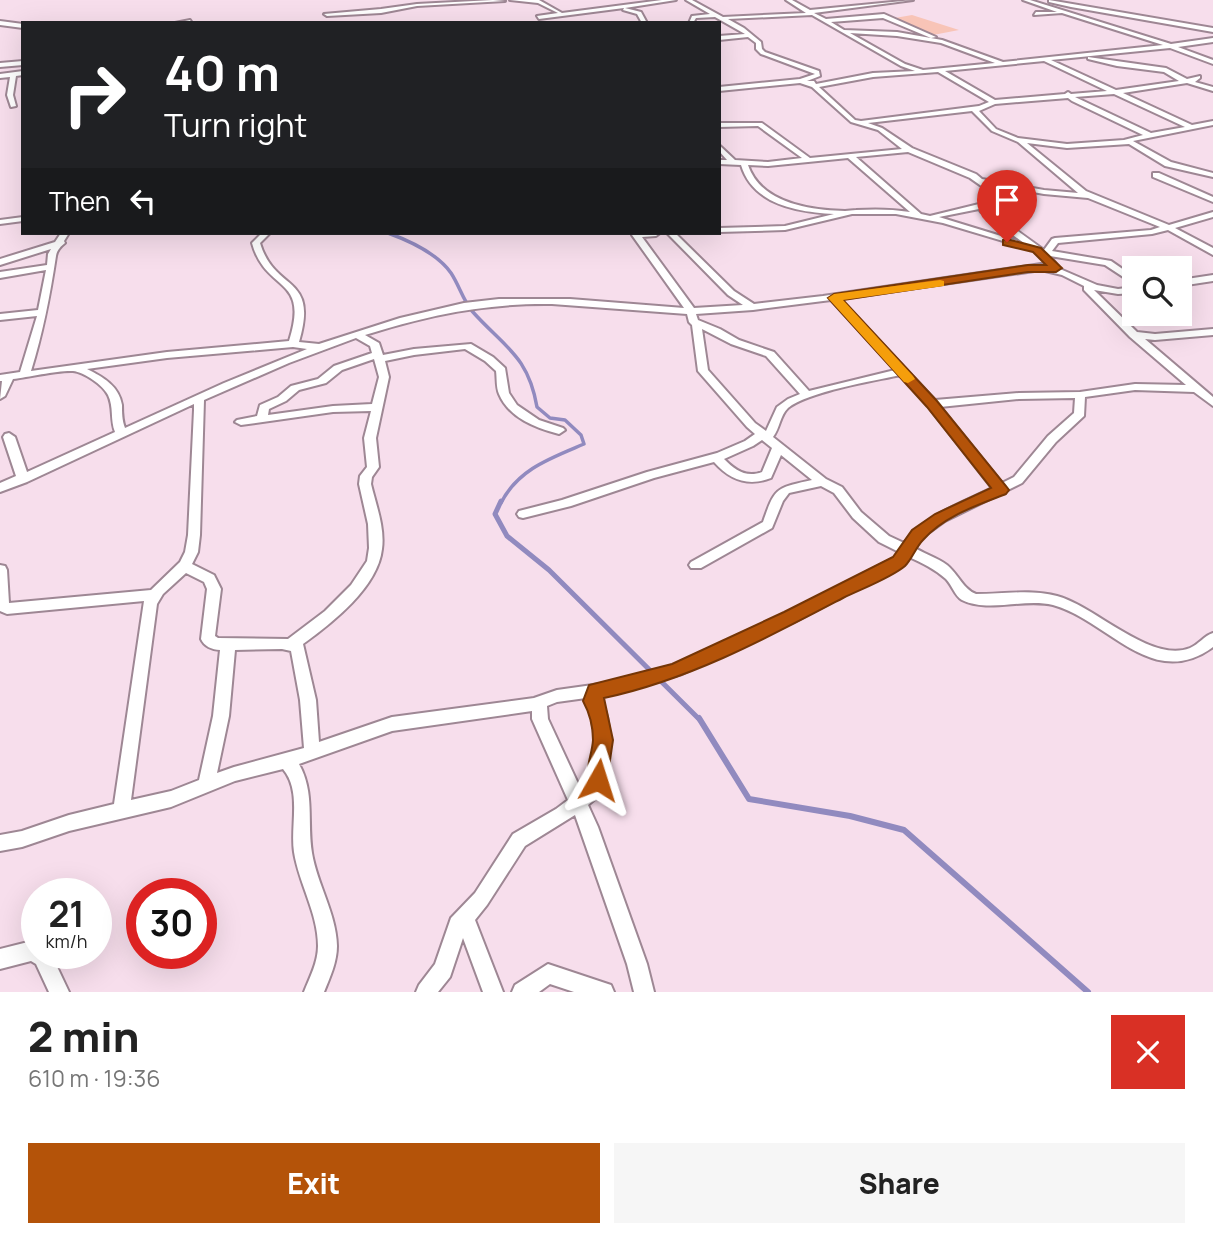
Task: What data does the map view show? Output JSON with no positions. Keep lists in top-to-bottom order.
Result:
{
  "page": {
    "turn": ["40 m", "Turn right"],
    "then": "Then",
    "speed": "21 km/h",
    "limit": "30",
    "heading": ["2 min", "610 m · 19:36"],
    "buttons": ["Exit", "Share"]
  }
}
